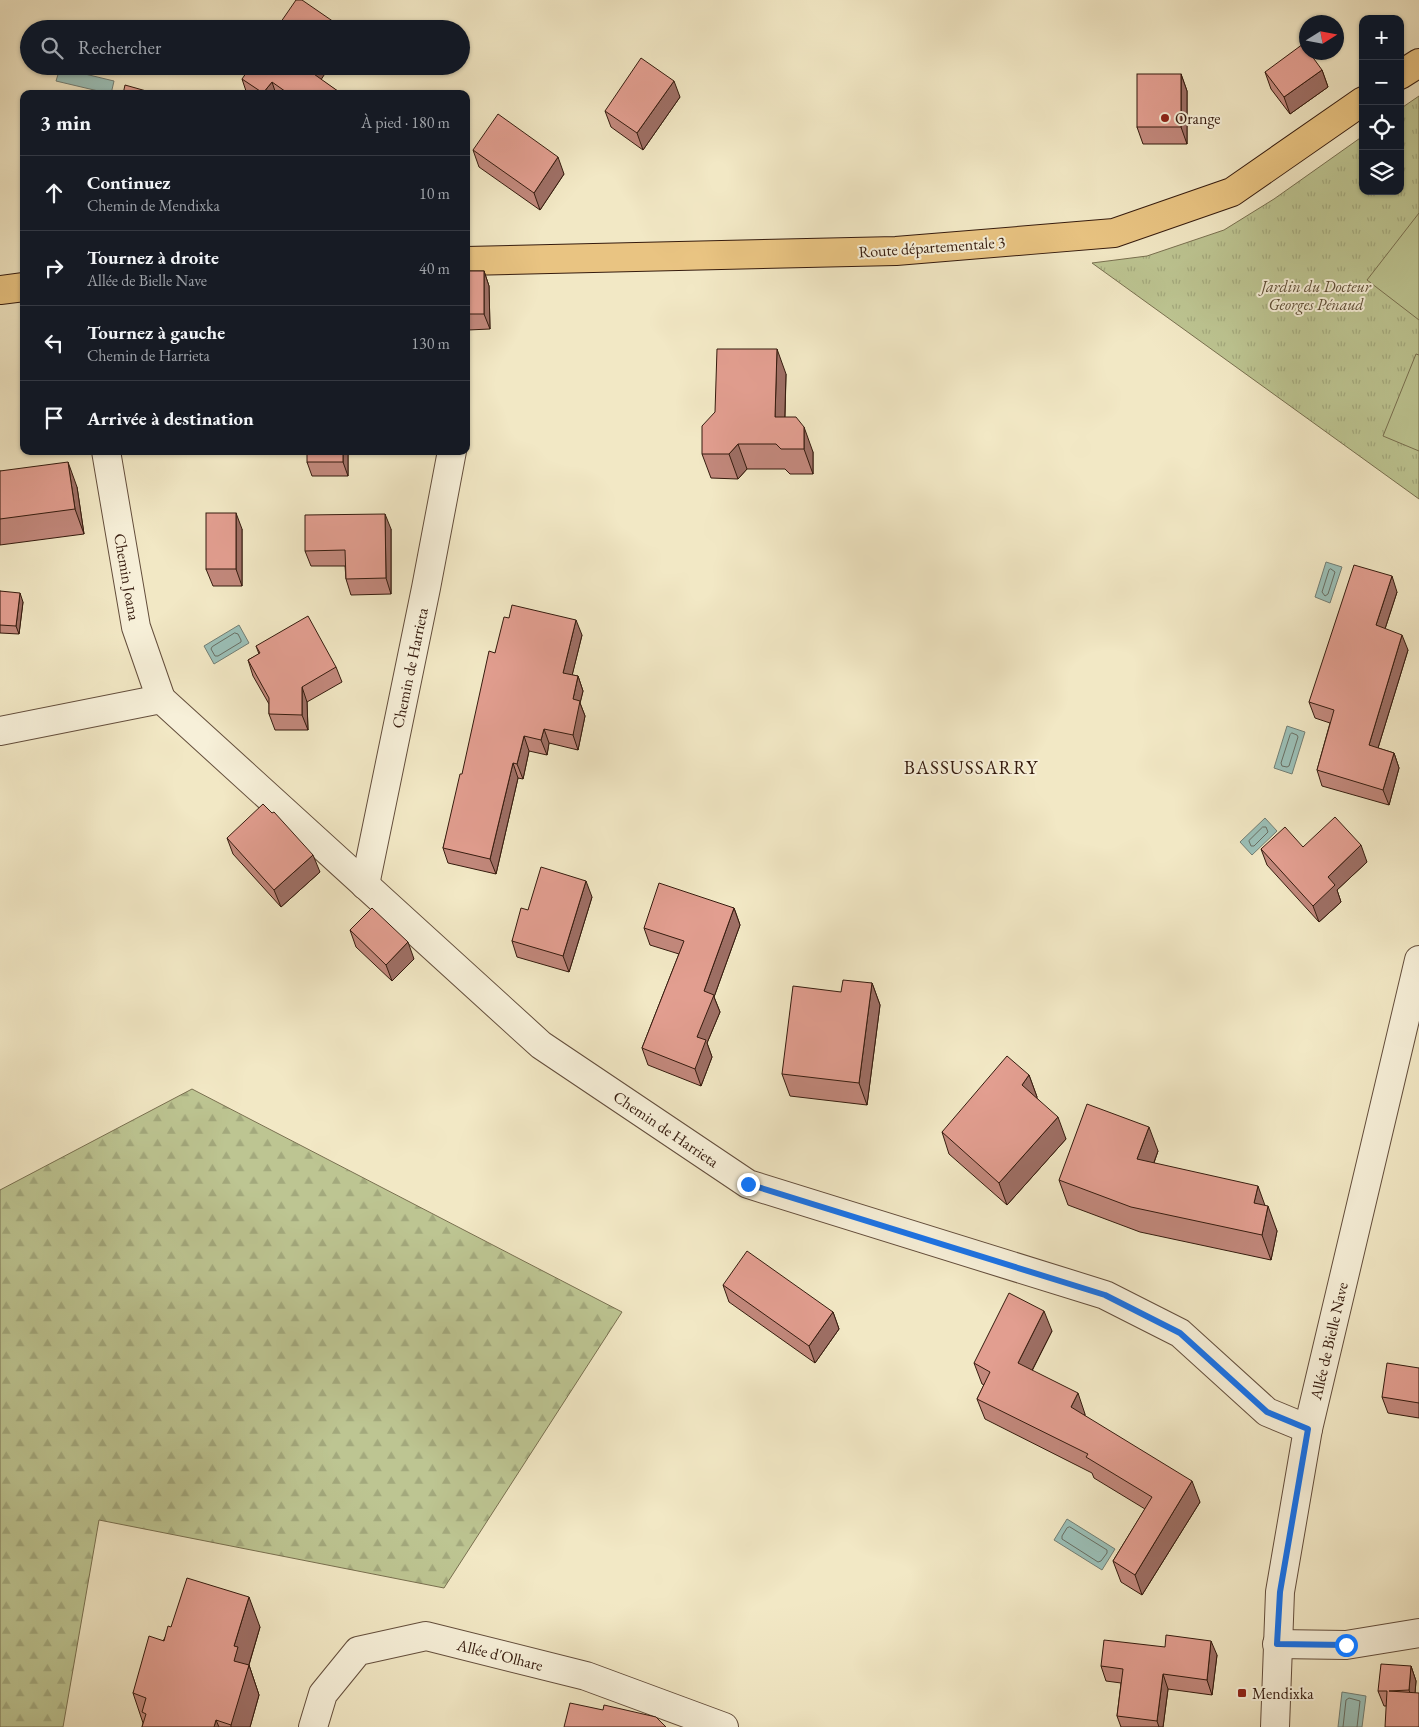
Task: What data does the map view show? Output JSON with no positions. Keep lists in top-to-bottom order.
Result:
{
  "streets": {
    "main road": ["Route départementale 3"],
    "street": [
      "Chemin Joana",
      "Chemin de Harrieta",
      "Allée de Bielle Nave",
      "Allée d'Olhare"
    ]
  },
  "crossings": [
    ["Chemin Joana", "Chemin de Harrieta"],
    ["Chemin de Harrieta", "Allée de Bielle Nave"]
  ],
  "districts": ["BASSUSSARRY"],
  "parks": ["Jardin du Docteur Georges Pénaud"],
  "places": {
    "other": ["Orange"],
    "transit": ["Mendixka"]
  },
  "north": "right",
  "page": {
    "map_buttons": ["+", "−"],
    "search": "Rechercher",
    "heading": ["3 min", "À pied · 180 m"],
    "list": [
      ["Continuez", "Chemin de Mendixka", "10 m"],
      ["Tournez à droite", "Allée de Bielle Nave", "40 m"],
      ["Tournez à gauche", "Chemin de Harrieta", "130 m"],
      "Arrivée à destination"
    ]
  }
}
